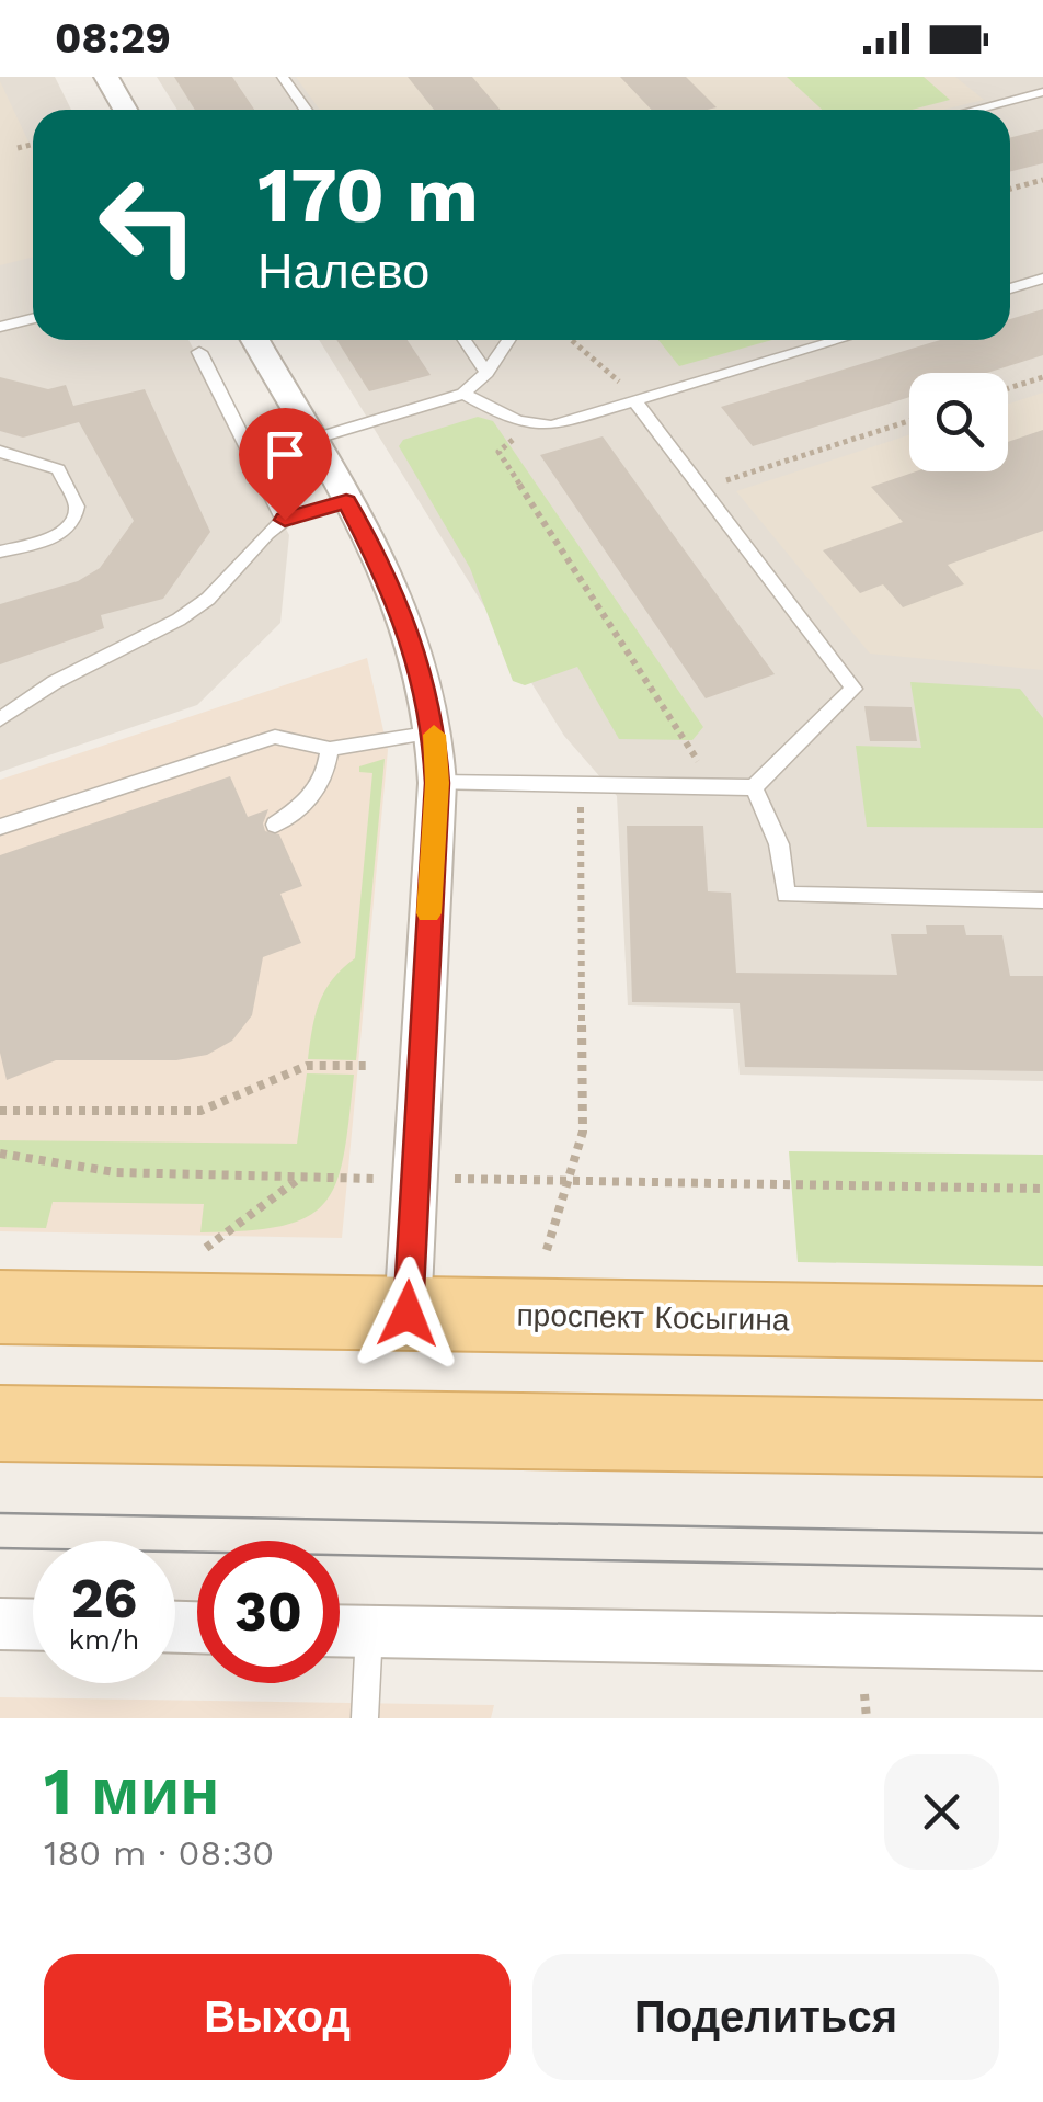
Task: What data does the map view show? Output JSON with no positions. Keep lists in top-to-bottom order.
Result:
{
  "streets": {
    "main road": ["проспект Косыгина"]
  },
  "page": {
    "status": "08:29",
    "turn": ["170 m", "Налево"],
    "speed": "26 km/h",
    "limit": "30",
    "heading": ["1 мин", "180 m · 08:30"],
    "buttons": ["Выход", "Поделиться"]
  }
}
